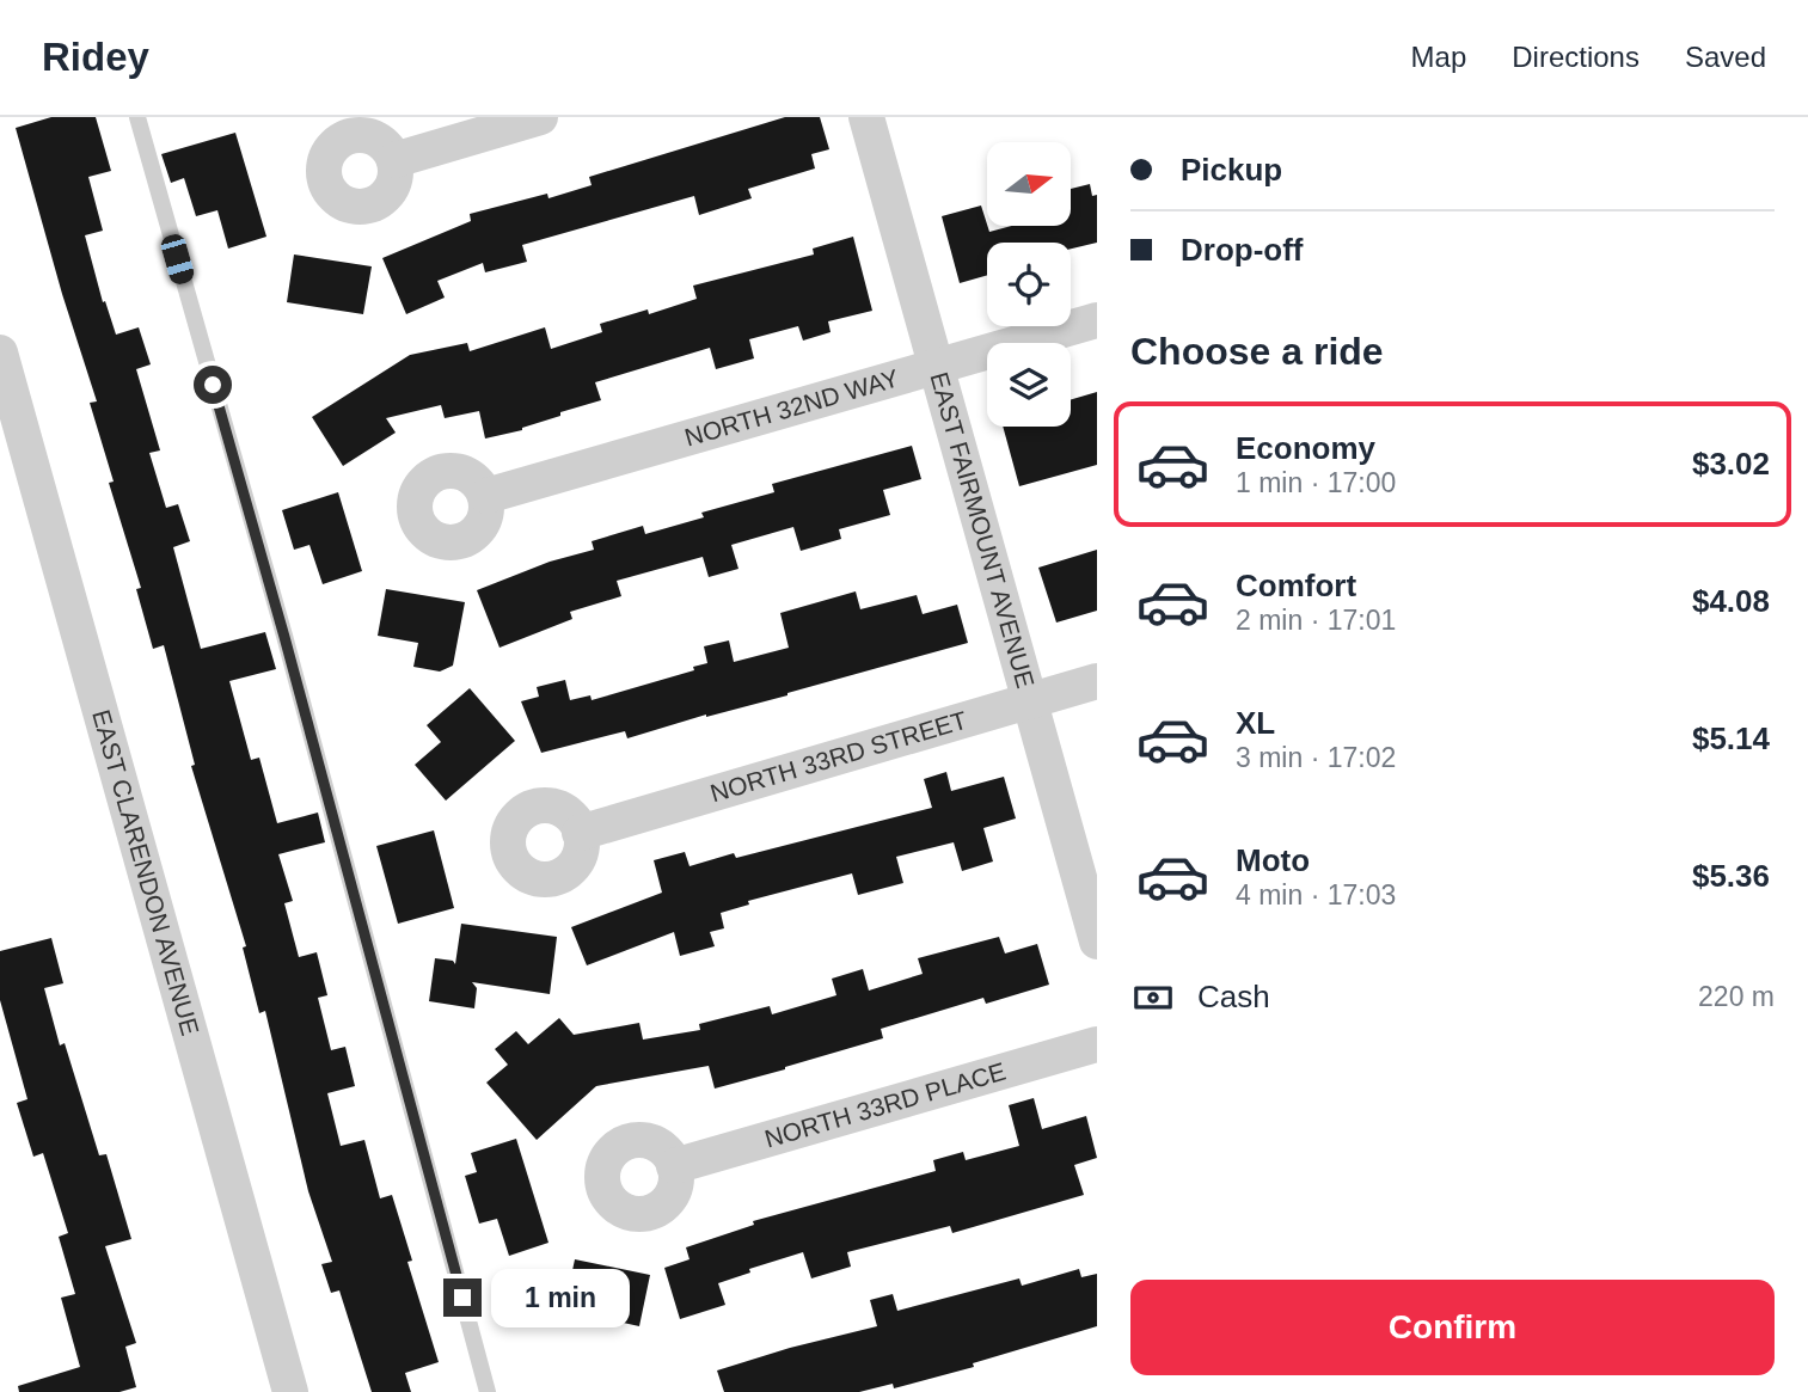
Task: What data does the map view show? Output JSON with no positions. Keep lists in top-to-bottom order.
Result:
{
  "streets": {
    "street": [
      "NORTH 32ND WAY",
      "EAST FAIRMOUNT AVENUE",
      "NORTH 33RD STREET",
      "EAST CLARENDON AVENUE",
      "NORTH 33RD PLACE"
    ]
  },
  "crossings": [
    ["NORTH 32ND WAY", "EAST FAIRMOUNT AVENUE"],
    ["EAST FAIRMOUNT AVENUE", "NORTH 33RD STREET"]
  ],
  "north": "right",
  "page": {
    "header": "Ridey",
    "nav": ["Map", "Directions", "Saved"],
    "banner": ["Pickup", "Drop-off"],
    "heading": "Choose a ride",
    "list": [
      {
        "name": "Economy",
        "note": "1 min · 17:00",
        "value": "$3.02"
      },
      {
        "name": "Comfort",
        "note": "2 min · 17:01",
        "value": "$4.08"
      },
      {
        "name": "XL",
        "note": "3 min · 17:02",
        "value": "$5.14"
      },
      {
        "name": "Moto",
        "note": "4 min · 17:03",
        "value": "$5.36"
      }
    ],
    "pay": ["Cash", "220 m"],
    "buttons": "Confirm",
    "bubble": "1 min"
  }
}
